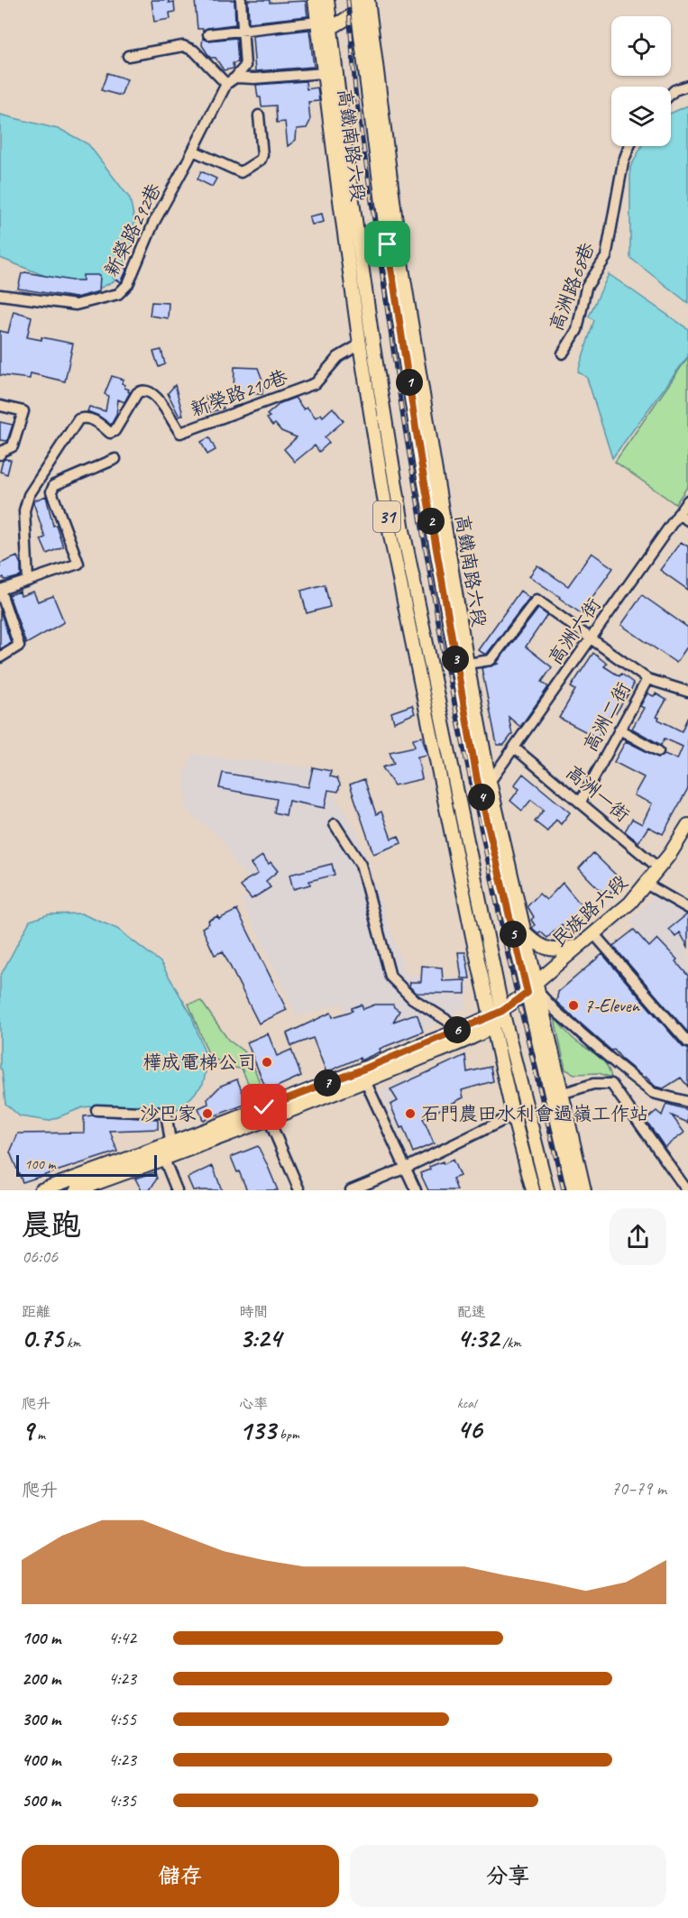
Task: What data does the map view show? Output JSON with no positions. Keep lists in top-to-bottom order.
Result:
{
  "streets": {
    "main road": ["高鐵南路六段", "31", "民族路六段"],
    "street": [
      "新榮路292巷",
      "高洲路68巷",
      "新榮路210巷",
      "高洲六街",
      "高洲二街",
      "高洲一街"
    ]
  },
  "crossings": [
    ["高鐵南路六段", "新榮路210巷"],
    ["高鐵南路六段", "31"],
    ["高鐵南路六段", "高洲六街"],
    ["高鐵南路六段", "民族路六段"],
    ["31", "民族路六段"],
    ["高洲六街", "高洲一街"],
    ["高洲二街", "高洲一街"],
    ["高洲一街", "民族路六段"]
  ],
  "places": [
    "7-Eleven",
    "樺成電梯公司",
    "沙巴家",
    "石門農田水利會過嶺工作站"
  ],
  "scale_bar": "100 m",
  "page": {
    "pins": [
      "1",
      "2",
      "3",
      "4",
      "5",
      "6",
      "7"
    ],
    "scale": "100 m",
    "heading": ["晨跑", "06:06"],
    "stats": [
      ["距離", "0.75 km"],
      ["時間", "3:24"],
      ["配速", "4:32 /km"],
      ["爬升", "9 m"],
      ["心率", "133 bpm"],
      ["kcal", "46"]
    ],
    "chart": ["爬升", "70–79 m"],
    "list": [
      {
        "name": "100 m",
        "note": "4:42"
      },
      {
        "name": "200 m",
        "note": "4:23"
      },
      {
        "name": "300 m",
        "note": "4:55"
      },
      {
        "name": "400 m",
        "note": "4:23"
      },
      {
        "name": "500 m",
        "note": "4:35"
      }
    ],
    "buttons": ["儲存", "分享"]
  }
}
